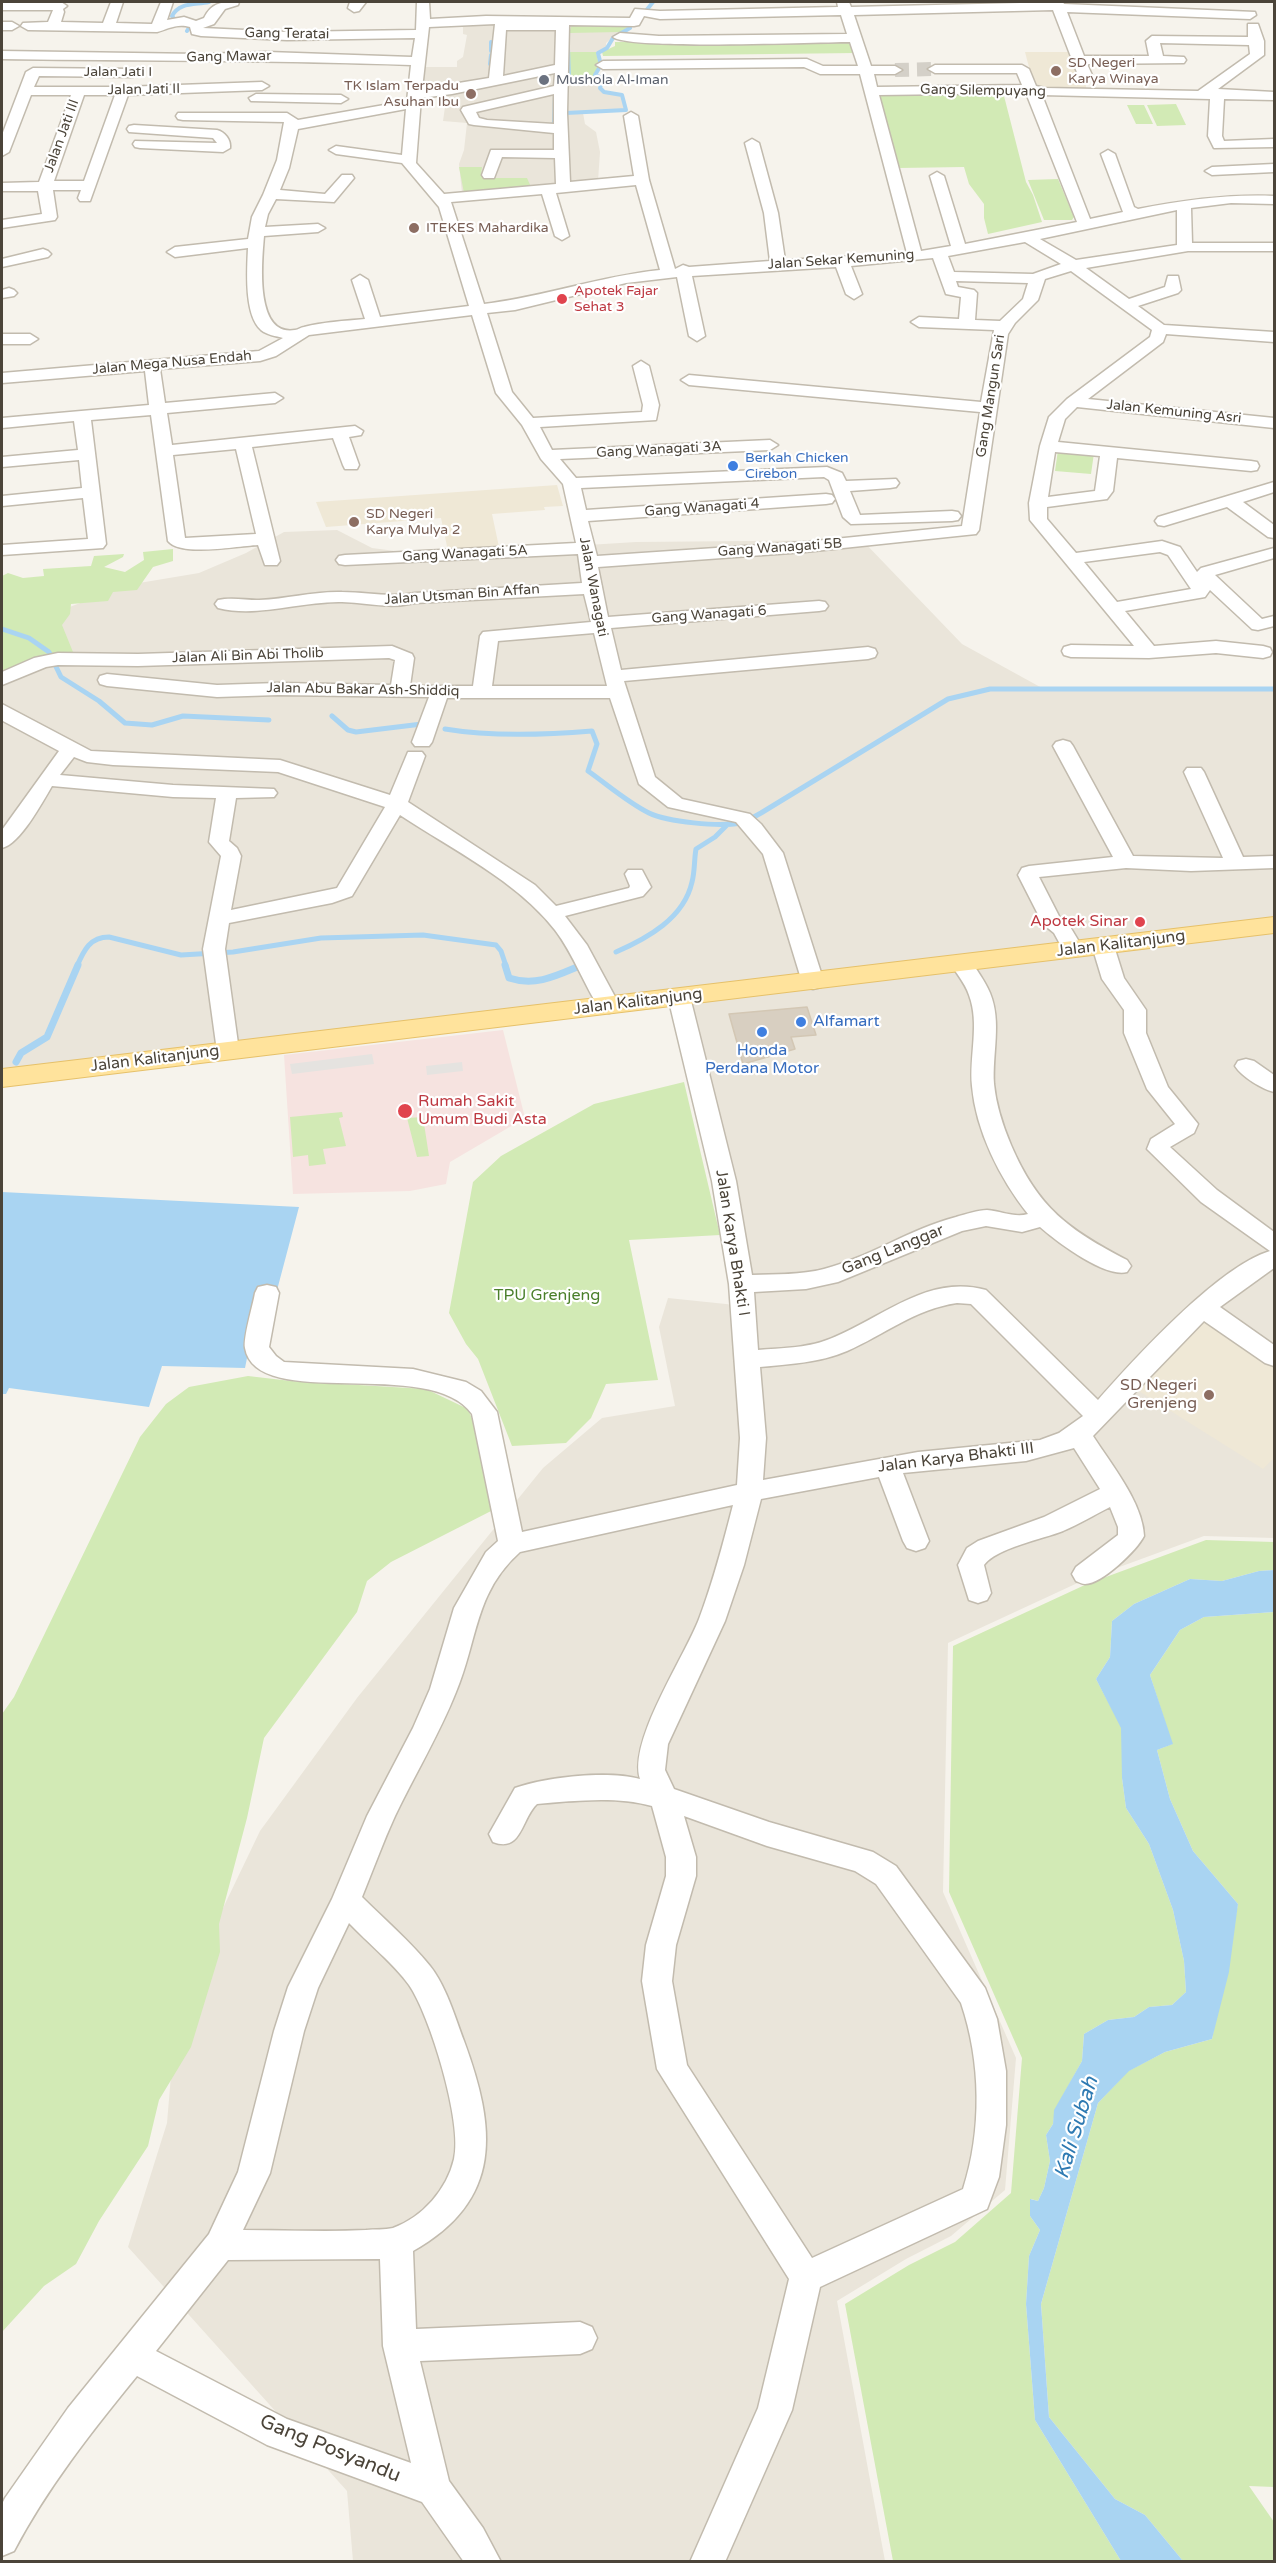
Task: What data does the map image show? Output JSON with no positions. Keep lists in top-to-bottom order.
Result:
{
  "streets": {
    "main road": ["Jalan Kalitanjung"],
    "street": [
      "Gang Teratai",
      "Gang Mawar",
      "Jalan Jati I",
      "Jalan Jati II",
      "Gang Silempuyang",
      "Jalan Jati III",
      "Jalan Sekar Kemuning",
      "Jalan Mega Nusa Endah",
      "Gang Mangun Sari",
      "Jalan Kemuning Asri",
      "Gang Wanagati 3A",
      "Gang Wanagati 4",
      "Gang Wanagati 5B",
      "Gang Wanagati 5A",
      "Jalan Wanagati",
      "Jalan Utsman Bin Affan",
      "Gang Wanagati 6",
      "Jalan Ali Bin Abi Tholib",
      "Jalan Abu Bakar Ash-Shiddiq",
      "Jalan Karya Bhakti I",
      "Gang Langgar",
      "Jalan Karya Bhakti III",
      "Gang Posyandu"
    ]
  },
  "crossings": [
    ["Jalan Jati II", "Jalan Jati III"],
    ["Jalan Sekar Kemuning", "Jalan Mega Nusa Endah"],
    ["Jalan Sekar Kemuning", "Jalan Wanagati"],
    ["Jalan Mega Nusa Endah", "Jalan Wanagati"],
    ["Gang Mangun Sari", "Gang Wanagati 5B"],
    ["Gang Wanagati 3A", "Jalan Wanagati"],
    ["Gang Wanagati 4", "Jalan Wanagati"],
    ["Gang Wanagati 5B", "Gang Wanagati 5A"],
    ["Gang Wanagati 5B", "Jalan Wanagati"],
    ["Gang Wanagati 5A", "Jalan Wanagati"],
    ["Jalan Wanagati", "Jalan Utsman Bin Affan"],
    ["Jalan Wanagati", "Gang Wanagati 6"],
    ["Jalan Wanagati", "Jalan Abu Bakar Ash-Shiddiq"],
    ["Jalan Wanagati", "Jalan Kalitanjung"],
    ["Gang Wanagati 6", "Jalan Abu Bakar Ash-Shiddiq"],
    ["Jalan Ali Bin Abi Tholib", "Jalan Abu Bakar Ash-Shiddiq"],
    ["Jalan Kalitanjung", "Jalan Karya Bhakti I"],
    ["Jalan Karya Bhakti I", "Gang Langgar"],
    ["Jalan Karya Bhakti I", "Jalan Karya Bhakti III"]
  ],
  "water": ["Kali Subah"],
  "parks": ["TPU Grenjeng"],
  "places": [
    "SD Negeri Karya Winaya",
    "Mushola Al-Iman",
    "TK Islam Terpadu Asuhan Ibu",
    "ITEKES Mahardika",
    "Apotek Fajar Sehat 3",
    "Berkah Chicken Cirebon",
    "SD Negeri Karya Mulya 2",
    "Apotek Sinar",
    "Alfamart",
    "Honda Perdana Motor",
    "Rumah Sakit Umum Budi Asta",
    "SD Negeri Grenjeng"
  ]
}
